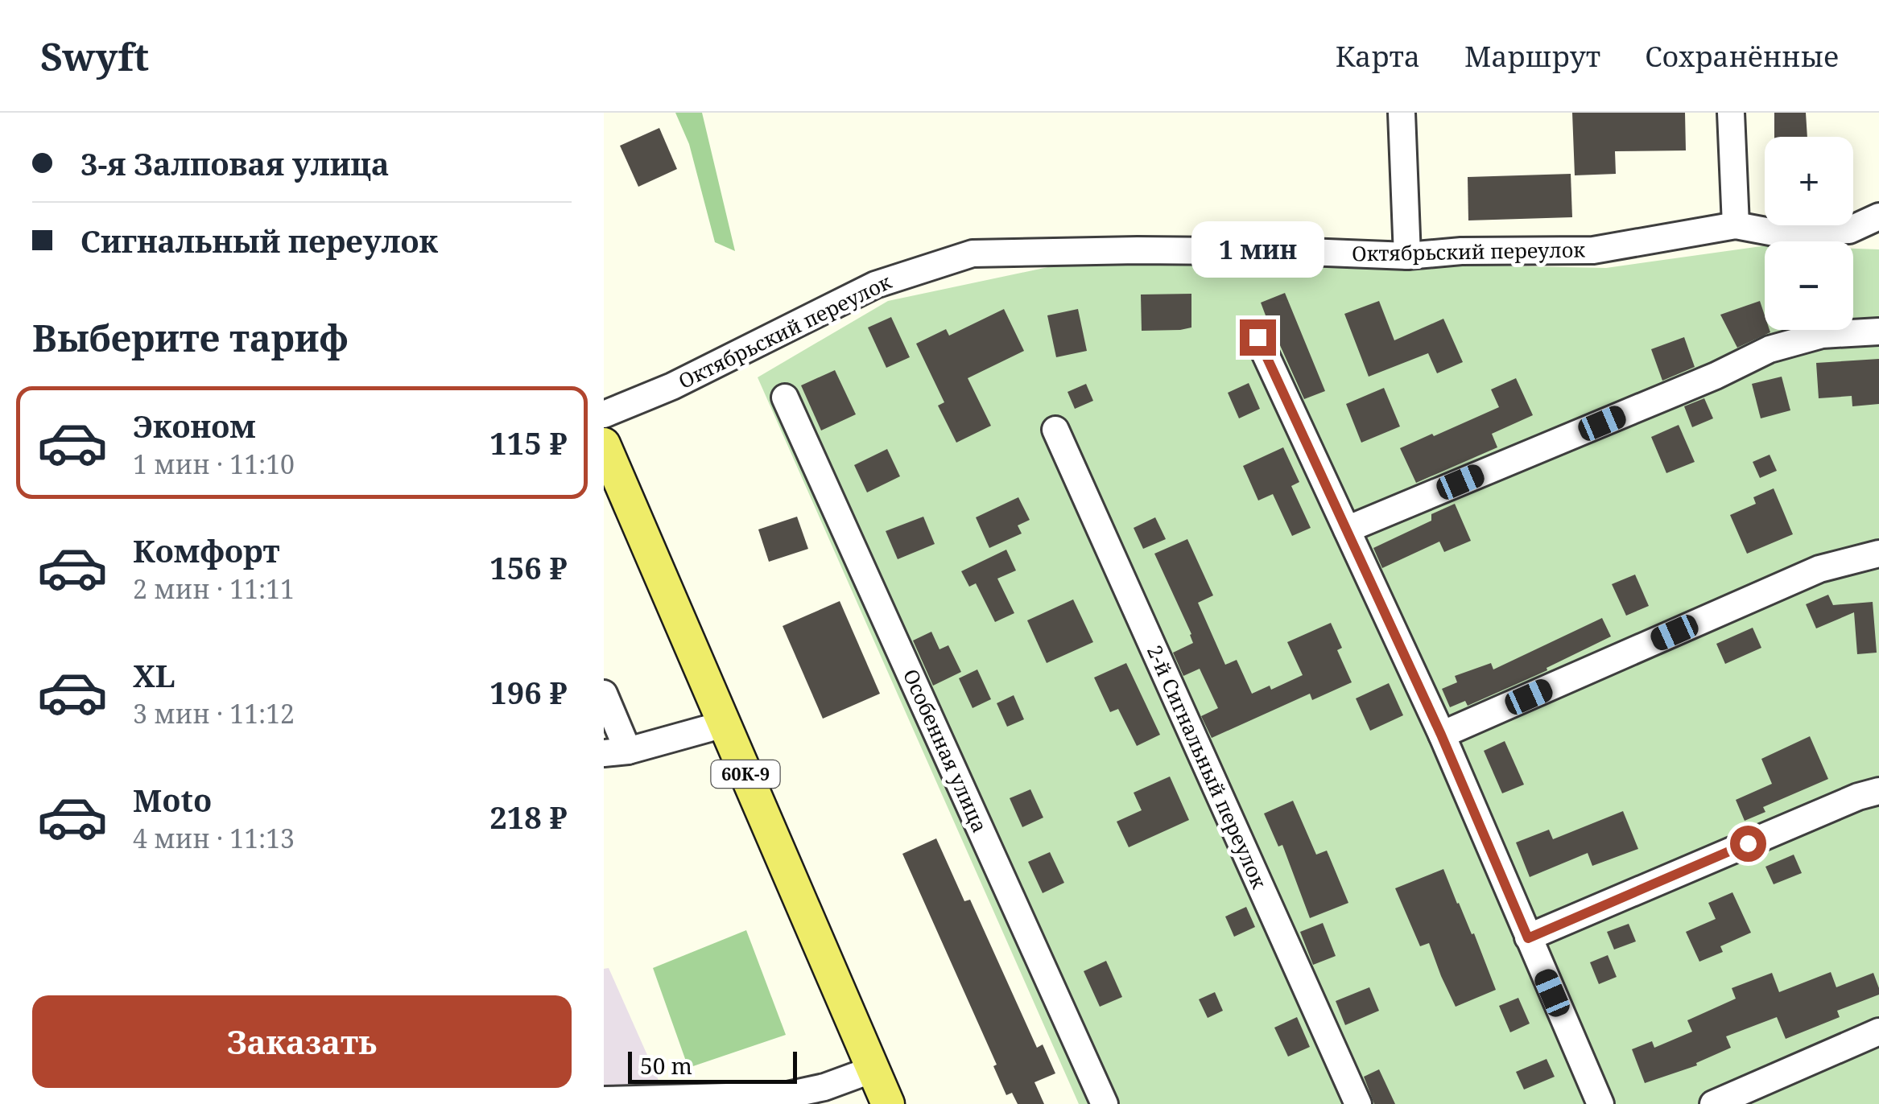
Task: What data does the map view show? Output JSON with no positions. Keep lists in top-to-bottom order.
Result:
{
  "streets": {
    "main road": ["60К-9"],
    "street": ["Октябрьский переулок", "Особенная улица", "2-й Сигнальный переулок"]
  },
  "scale_bar": "50 m",
  "page": {
    "header": "Swyft",
    "nav": ["Карта", "Маршрут", "Сохранённые"],
    "banner": ["3-я Залповая улица", "Сигнальный переулок"],
    "map_buttons": ["+", "−"],
    "bubble": "1 мин",
    "heading": "Выберите тариф",
    "list": [
      {
        "name": "Эконом",
        "note": "1 мин · 11:10",
        "value": "115 ₽"
      },
      {
        "name": "Комфорт",
        "note": "2 мин · 11:11",
        "value": "156 ₽"
      },
      {
        "name": "XL",
        "note": "3 мин · 11:12",
        "value": "196 ₽"
      },
      {
        "name": "Moto",
        "note": "4 мин · 11:13",
        "value": "218 ₽"
      }
    ],
    "buttons": "Заказать",
    "scale": "50 m"
  }
}
